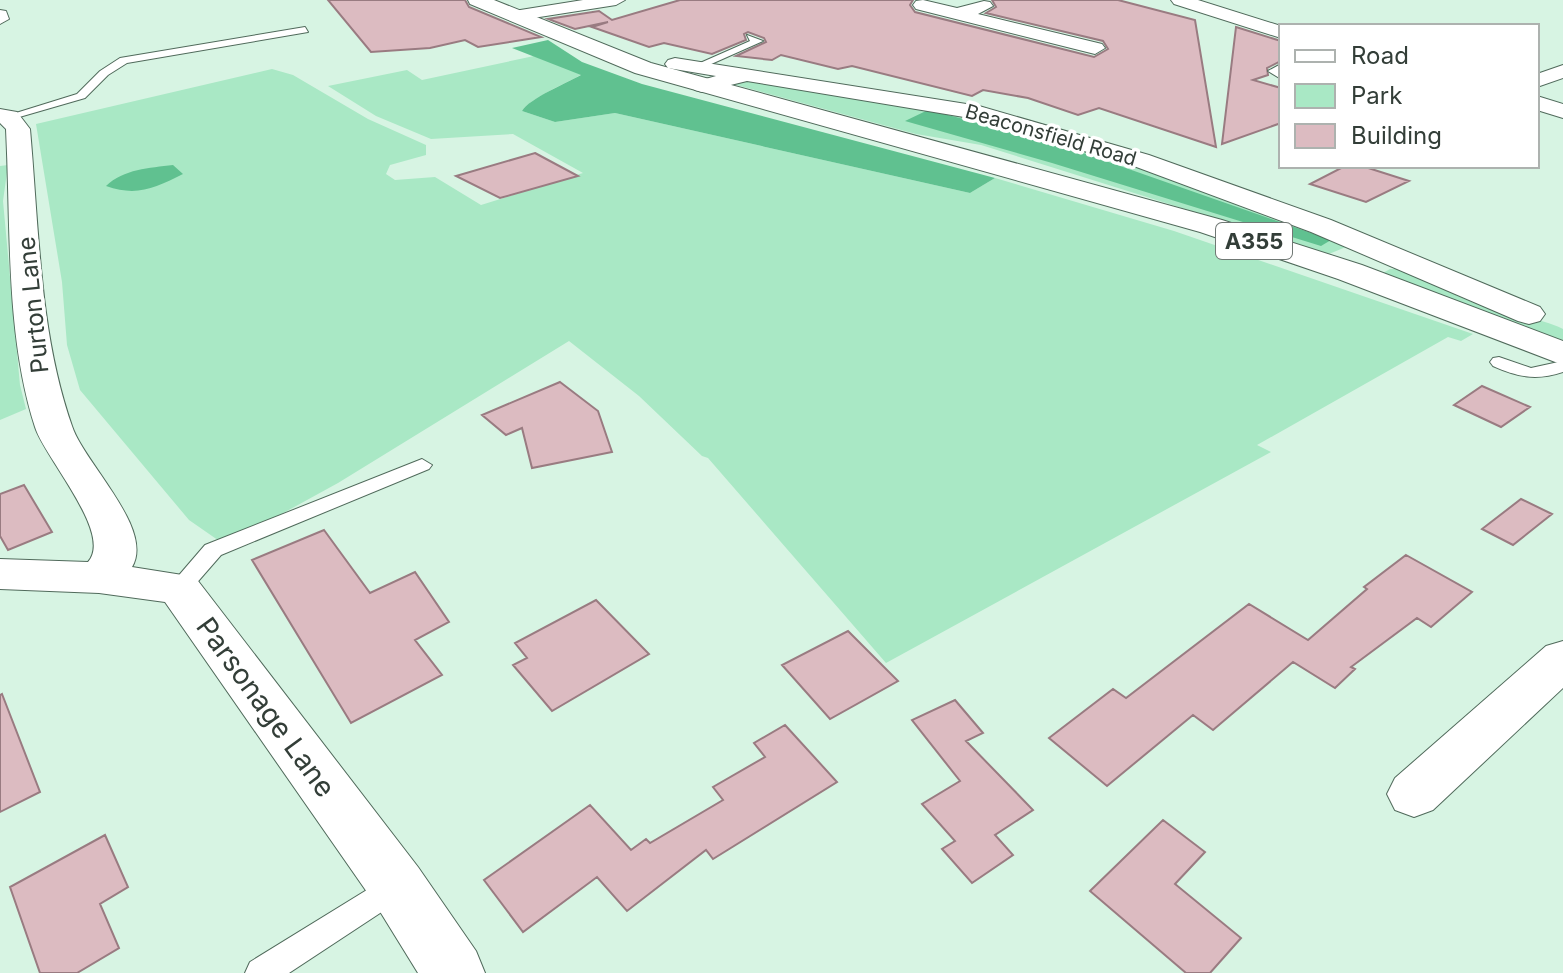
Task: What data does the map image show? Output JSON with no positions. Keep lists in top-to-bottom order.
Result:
{
  "streets": {
    "main road": ["Beaconsfield Road", "A355"],
    "street": ["Purton Lane", "Parsonage Lane"]
  },
  "legend": ["Road", "Park", "Building"]
}
